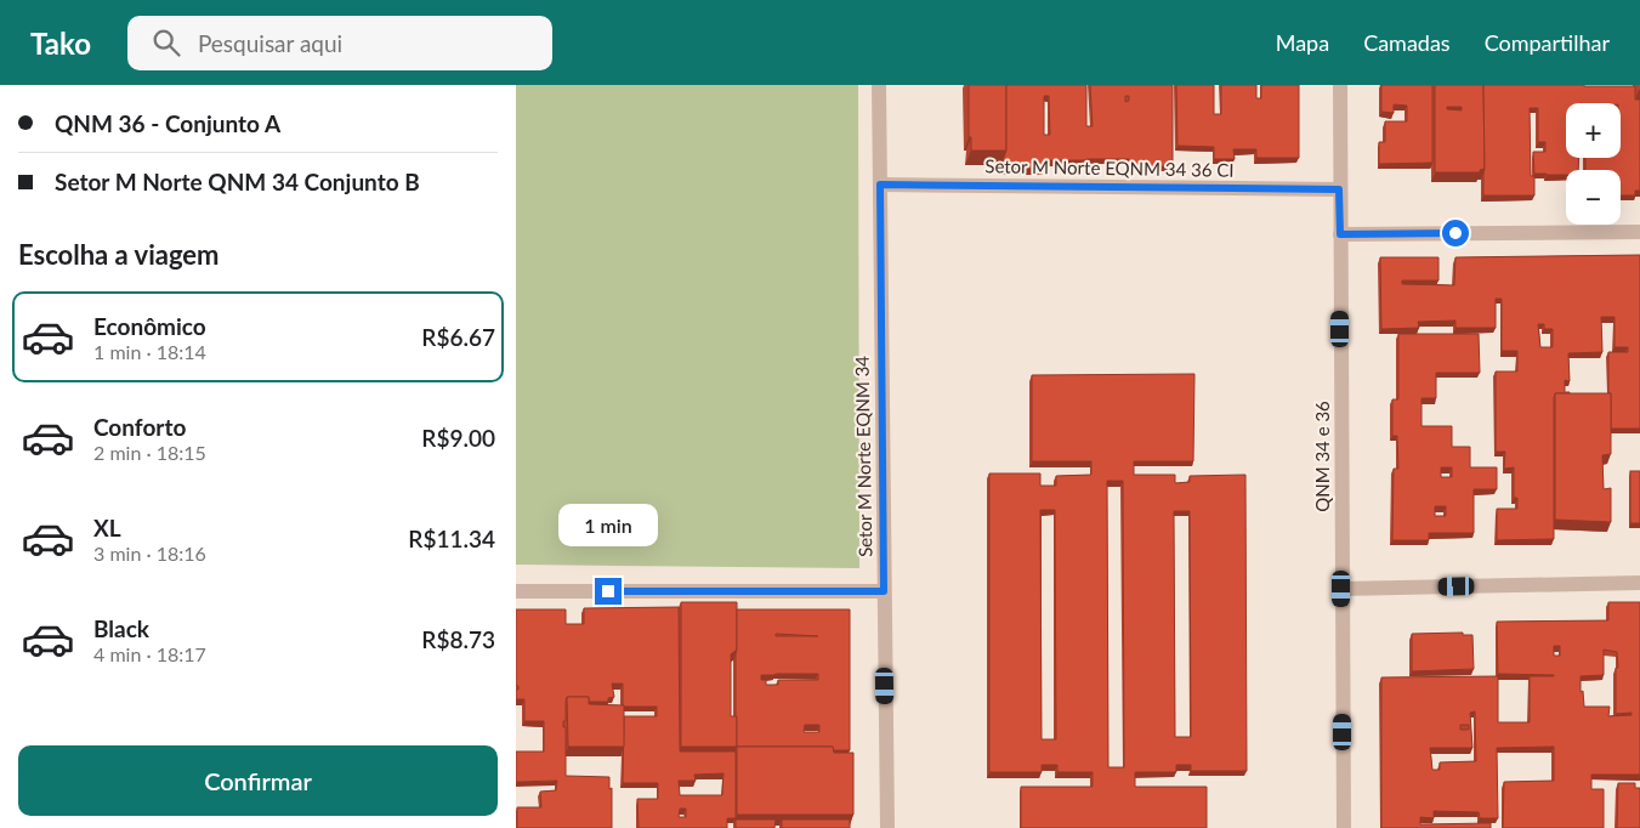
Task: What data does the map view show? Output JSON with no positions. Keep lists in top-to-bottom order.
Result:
{
  "streets": {
    "street": ["Setor M Norte EQNM 34 36 CI", "Setor M Norte EQNM 34", "QNM 34 e 36"]
  },
  "crossings": [
    ["Setor M Norte EQNM 34 36 CI", "Setor M Norte EQNM 34"],
    ["Setor M Norte EQNM 34 36 CI", "QNM 34 e 36"]
  ],
  "page": {
    "header": "Tako",
    "search": "Pesquisar aqui",
    "nav": ["Mapa", "Camadas", "Compartilhar"],
    "banner": ["QNM 36 - Conjunto A", "Setor M Norte QNM 34 Conjunto B"],
    "map_buttons": ["+", "−"],
    "heading": "Escolha a viagem",
    "list": [
      {
        "name": "Econômico",
        "note": "1 min · 18:14",
        "value": "R$6.67"
      },
      {
        "name": "Conforto",
        "note": "2 min · 18:15",
        "value": "R$9.00"
      },
      {
        "name": "XL",
        "note": "3 min · 18:16",
        "value": "R$11.34"
      },
      {
        "name": "Black",
        "note": "4 min · 18:17",
        "value": "R$8.73"
      }
    ],
    "bubble": "1 min",
    "buttons": "Confirmar"
  }
}
